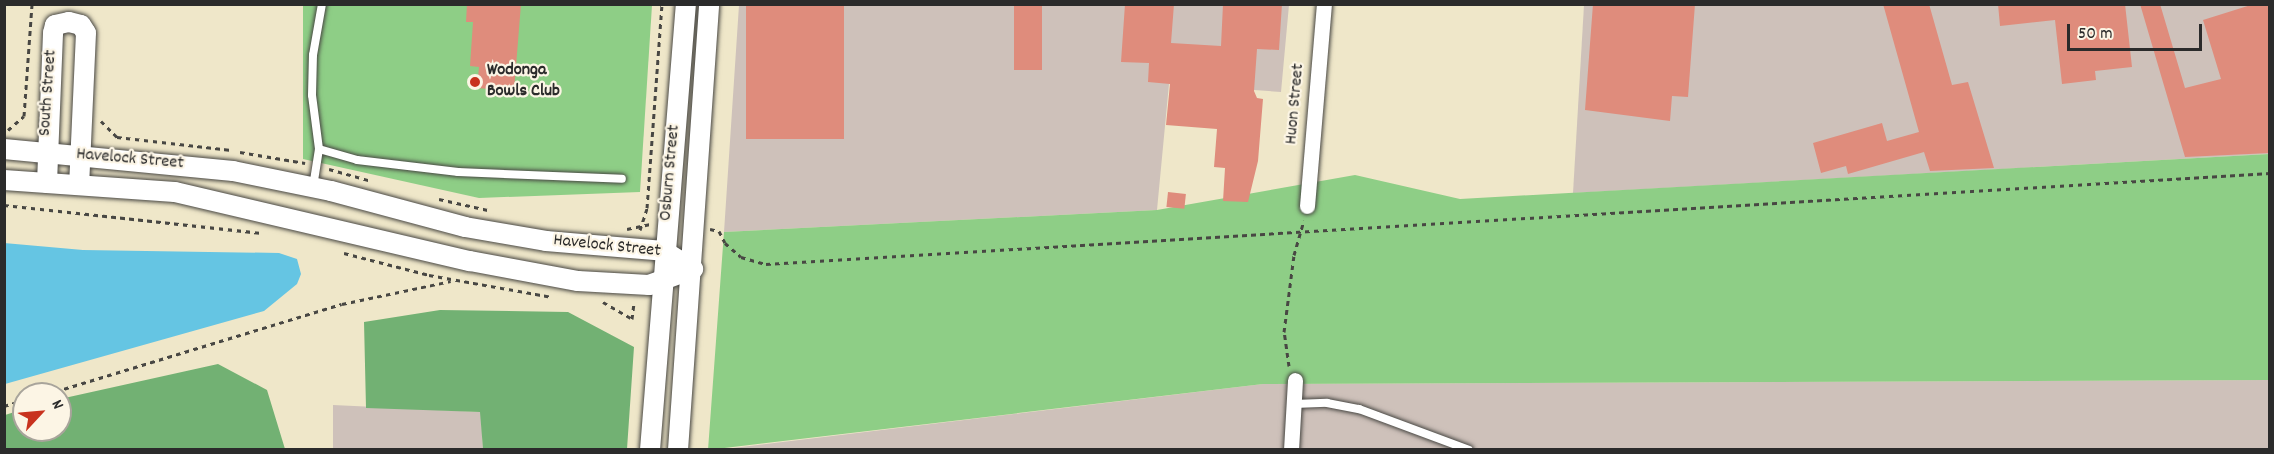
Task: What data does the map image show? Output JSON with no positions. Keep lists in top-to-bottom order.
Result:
{
  "streets": {
    "street": [
      "South Street",
      "Huon Street",
      "Havelock Street",
      "Osburn Street"
    ]
  },
  "crossings": [
    ["South Street", "Havelock Street"],
    ["Havelock Street", "Osburn Street"]
  ],
  "places": ["Wodonga Bowls Club"],
  "scale_bar": "50 m",
  "north": "top right"
}
